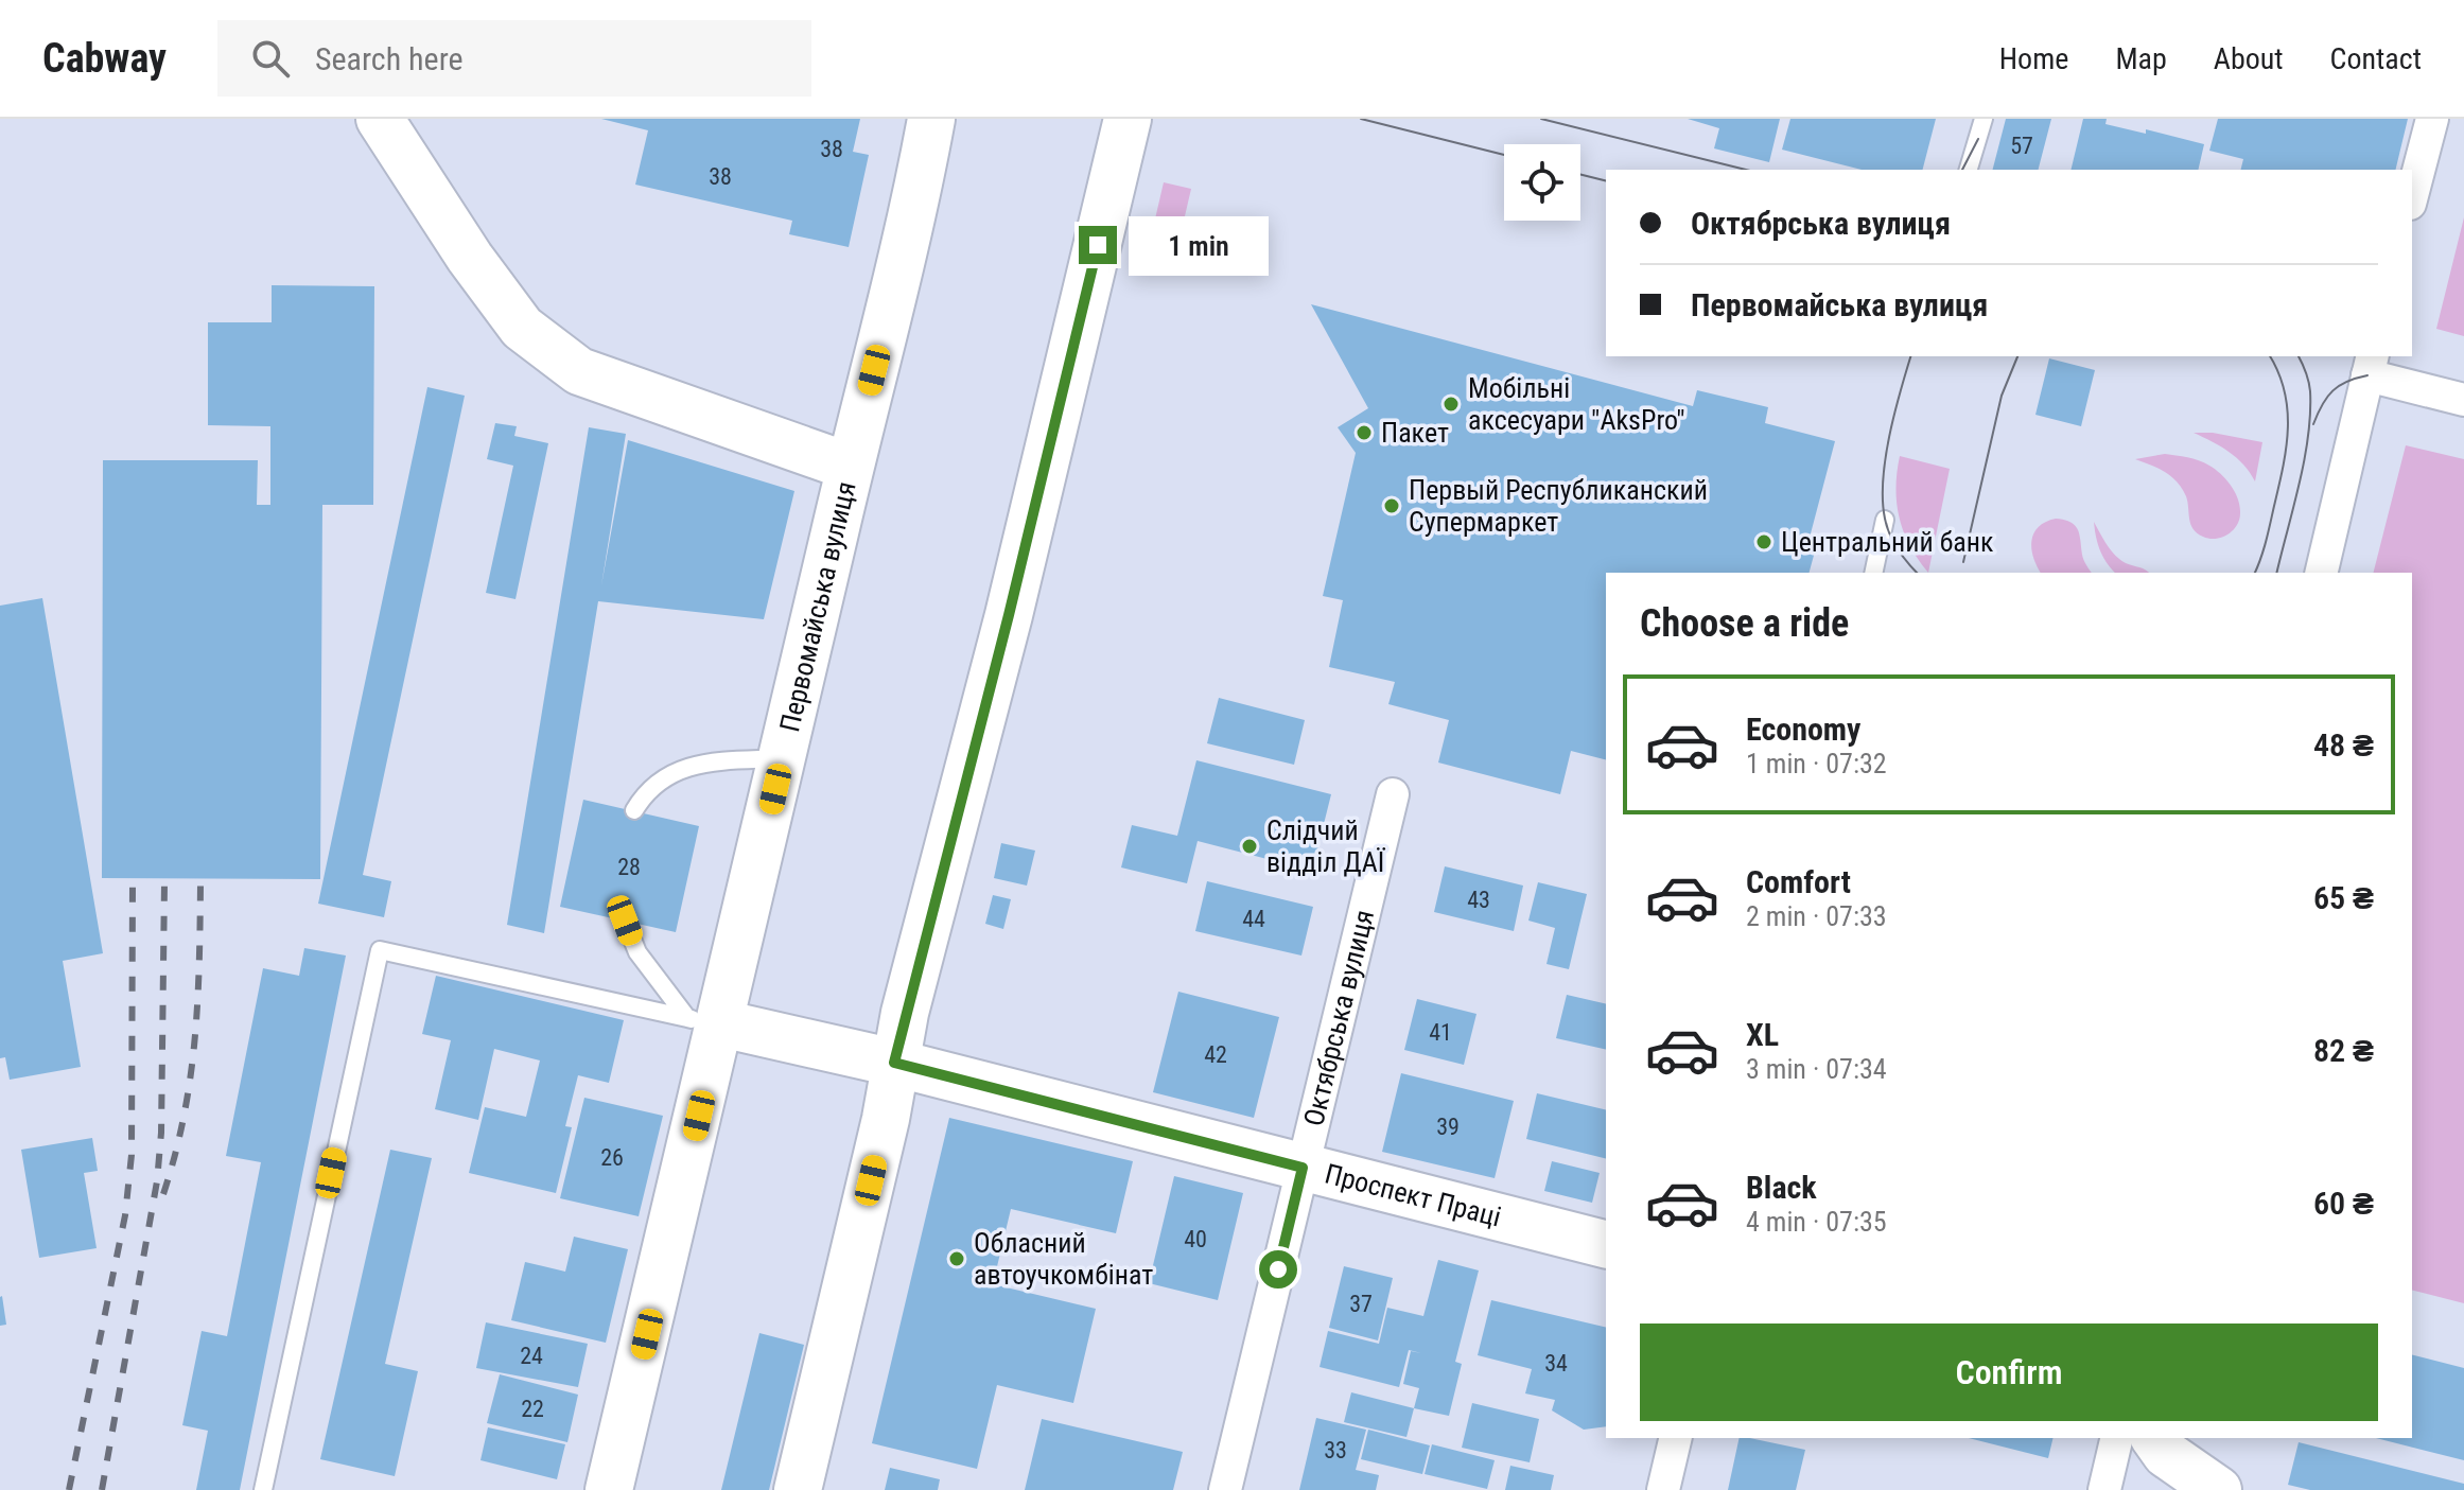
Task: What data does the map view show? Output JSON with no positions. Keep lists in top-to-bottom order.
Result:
{
  "streets": {
    "main road": ["Первомайська вулиця", "Проспект Праці"],
    "street": ["Октябрська вулиця"]
  },
  "crossings": [
    ["Первомайська вулиця", "Проспект Праці"],
    ["Октябрська вулиця", "Проспект Праці"]
  ],
  "places": [
    "Мобільні аксесуари \"AksPro\"",
    "Пакет",
    "Первый Республиканский Супермаркет",
    "Центральний банк",
    "Слідчий відділ ДАЇ",
    "Обласний автоучкомбінат"
  ],
  "house_numbers": [
    "57",
    "38",
    "38",
    "28",
    "43",
    "44",
    "41",
    "42",
    "39",
    "26",
    "40",
    "37",
    "24",
    "34",
    "22",
    "33"
  ],
  "page": {
    "header": "Cabway",
    "search": "Search here",
    "nav": [
      "Home",
      "Map",
      "About",
      "Contact"
    ],
    "banner": ["Октябрська вулиця", "Первомайська вулиця"],
    "bubble": "1 min",
    "heading": "Choose a ride",
    "list": [
      {
        "name": "Economy",
        "note": "1 min · 07:32",
        "value": "48 ₴"
      },
      {
        "name": "Comfort",
        "note": "2 min · 07:33",
        "value": "65 ₴"
      },
      {
        "name": "XL",
        "note": "3 min · 07:34",
        "value": "82 ₴"
      },
      {
        "name": "Black",
        "note": "4 min · 07:35",
        "value": "60 ₴"
      }
    ],
    "buttons": "Confirm"
  }
}
